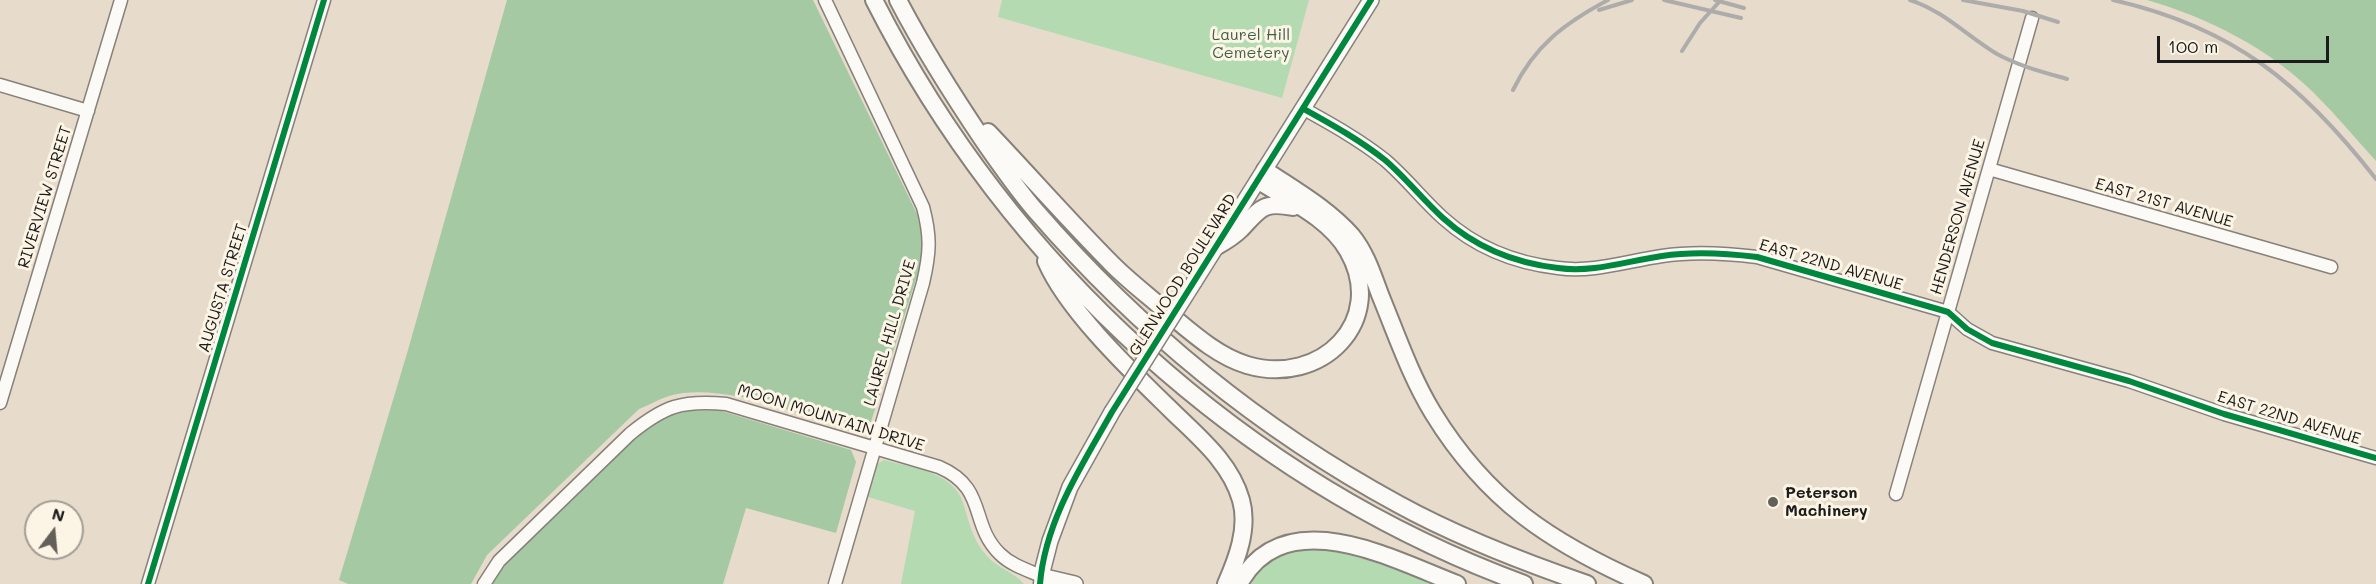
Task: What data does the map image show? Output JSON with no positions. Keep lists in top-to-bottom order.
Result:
{
  "streets": {
    "main road": ["GLENWOOD BOULEVARD"],
    "street": [
      "RIVERVIEW STREET",
      "EAST 21ST AVENUE",
      "HENDERSON AVENUE",
      "EAST 22ND AVENUE",
      "AUGUSTA STREET",
      "LAUREL HILL DRIVE",
      "MOON MOUNTAIN DRIVE"
    ]
  },
  "crossings": [
    ["EAST 21ST AVENUE", "HENDERSON AVENUE"],
    ["HENDERSON AVENUE", "EAST 22ND AVENUE"],
    ["EAST 22ND AVENUE", "GLENWOOD BOULEVARD"],
    ["GLENWOOD BOULEVARD", "MOON MOUNTAIN DRIVE"],
    ["LAUREL HILL DRIVE", "MOON MOUNTAIN DRIVE"]
  ],
  "parks": ["Laurel Hill Cemetery"],
  "places": ["Peterson Machinery"],
  "scale_bar": "100 m",
  "north": "top"
}
